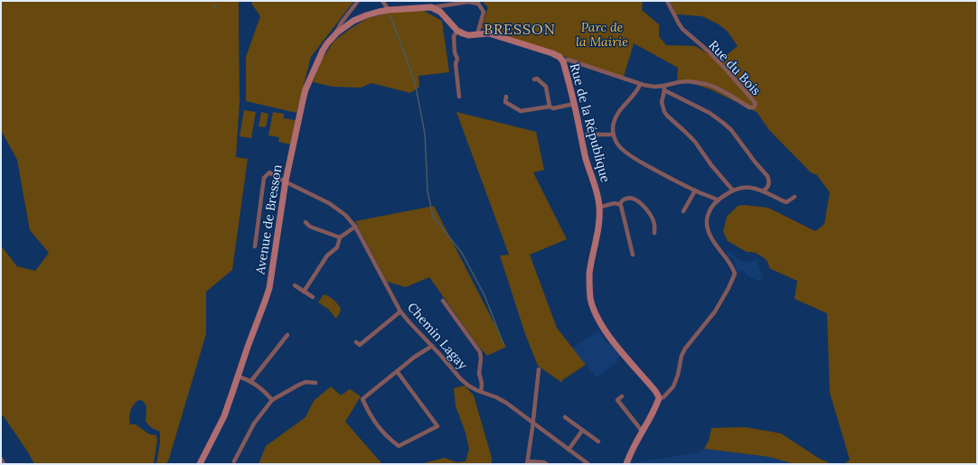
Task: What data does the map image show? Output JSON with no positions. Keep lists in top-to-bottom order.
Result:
{
  "streets": {
    "street": [
      "Rue du Bois",
      "Rue de la République",
      "Avenue de Bresson",
      "Chemin Lagay"
    ]
  },
  "crossings": [
    ["Rue du Bois", "Rue de la République"],
    ["Avenue de Bresson", "Chemin Lagay"]
  ],
  "districts": ["BRESSON"],
  "parks": ["Parc de la Mairie"]
}
